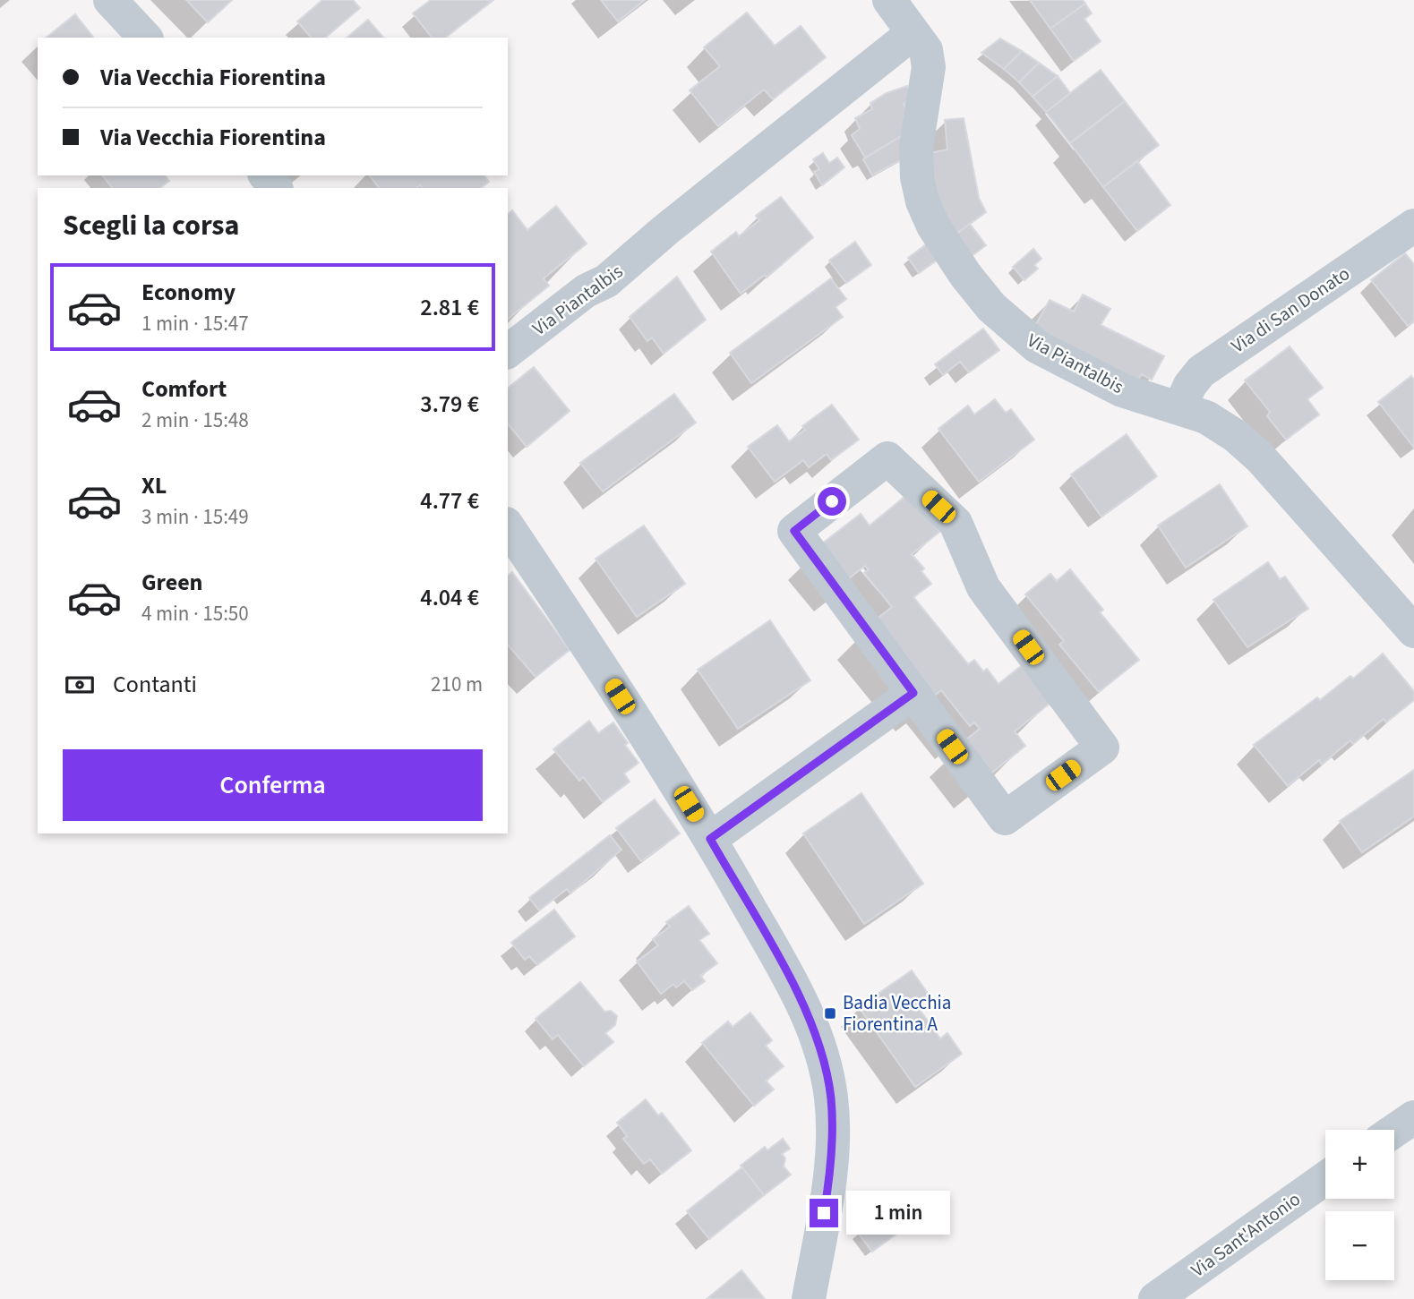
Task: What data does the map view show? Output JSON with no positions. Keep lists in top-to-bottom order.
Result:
{
  "streets": {
    "street": ["Via Piantalbis", "Via di San Donato", "Via Sant'Antonio"]
  },
  "crossings": [
    ["Via Piantalbis", "Via di San Donato"]
  ],
  "places": {
    "transit": ["Badia Vecchia Fiorentina A"]
  },
  "page": {
    "banner": ["Via Vecchia Fiorentina", "Via Vecchia Fiorentina"],
    "heading": "Scegli la corsa",
    "list": [
      {
        "name": "Economy",
        "note": "1 min · 15:47",
        "value": "2.81 €"
      },
      {
        "name": "Comfort",
        "note": "2 min · 15:48",
        "value": "3.79 €"
      },
      {
        "name": "XL",
        "note": "3 min · 15:49",
        "value": "4.77 €"
      },
      {
        "name": "Green",
        "note": "4 min · 15:50",
        "value": "4.04 €"
      }
    ],
    "pay": ["Contanti", "210 m"],
    "buttons": "Conferma",
    "map_buttons": ["+", "−"],
    "bubble": "1 min"
  }
}
